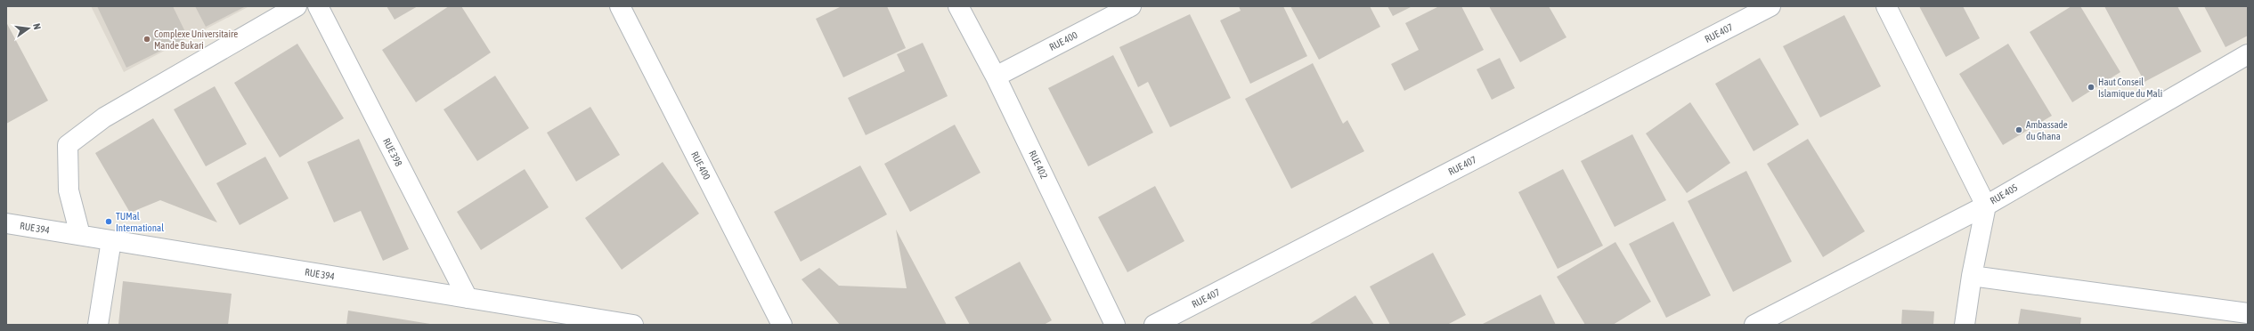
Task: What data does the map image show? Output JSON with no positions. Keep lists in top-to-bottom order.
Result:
{
  "streets": {
    "street": [
      "RUE 407",
      "RUE 400",
      "RUE 398",
      "RUE 402",
      "RUE 405",
      "RUE 394"
    ]
  },
  "crossings": [
    ["RUE 400", "RUE 402"],
    ["RUE 398", "RUE 394"]
  ],
  "places": [
    "Complexe Universitaire Mande Bukari",
    "Haut Conseil Islamique du Mali",
    "Ambassade du Ghana",
    "TUMal International"
  ],
  "north": "right"
}
